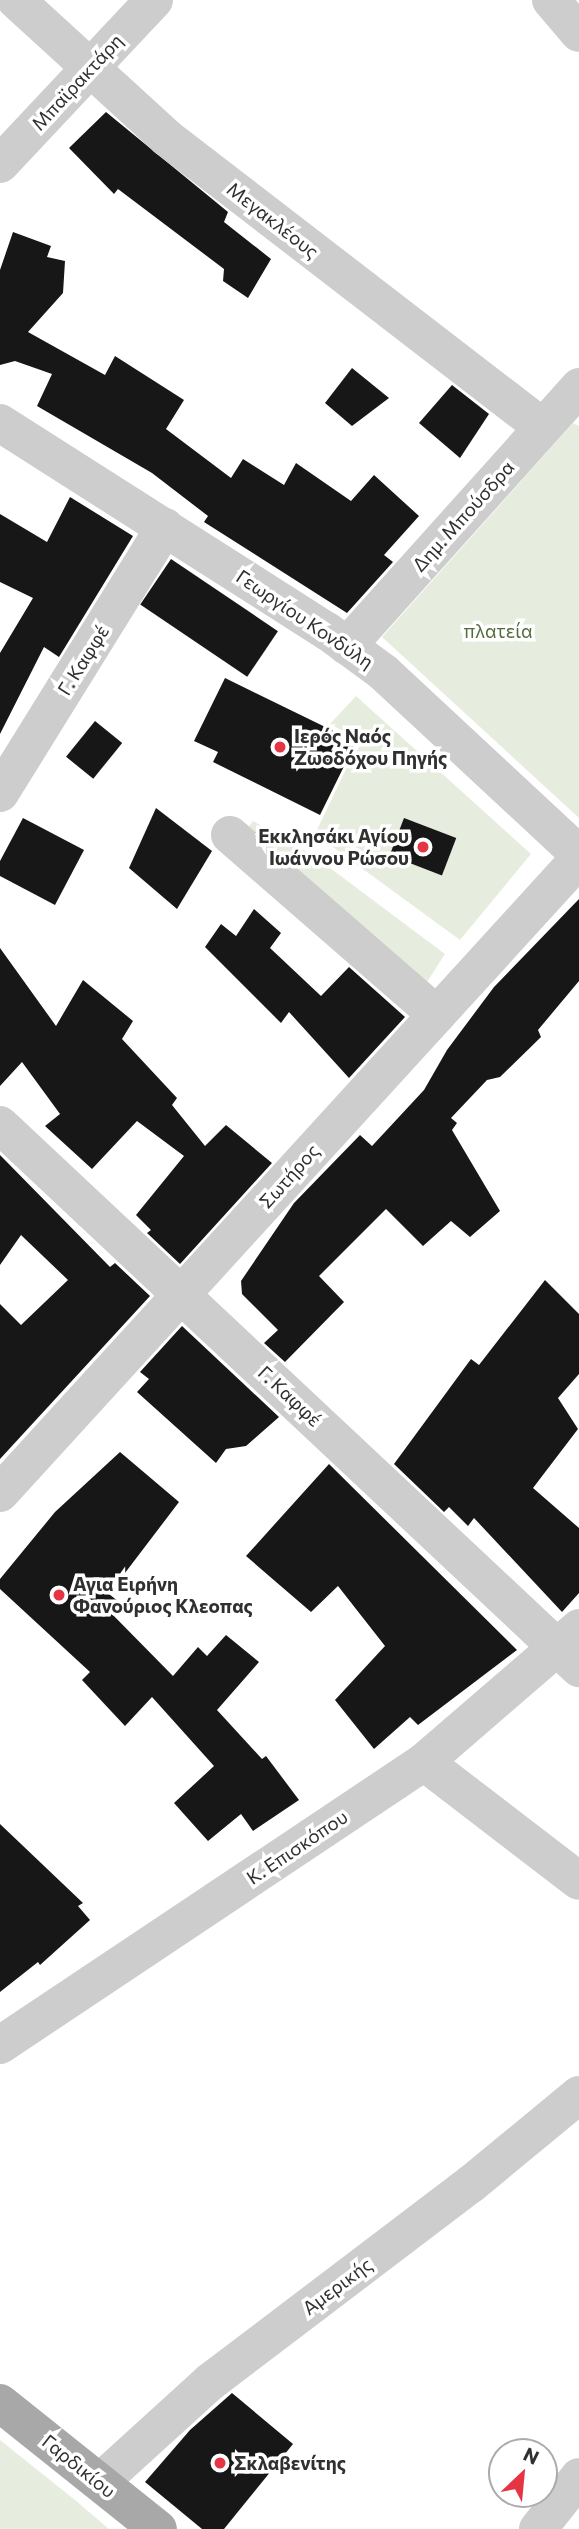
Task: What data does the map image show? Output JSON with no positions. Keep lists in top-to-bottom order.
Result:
{
  "streets": {
    "main road": ["Γαρδικίου"],
    "street": [
      "Μπαϊρακτάρη",
      "Μεγακλέους",
      "Δημ. Μπούσδρα",
      "Γεωργίου Κονδύλη",
      "Γ. Καφφέ",
      "Σωτήρος",
      "Κ. Επισκόπου",
      "Αμερικής"
    ]
  },
  "crossings": [
    ["Μπαϊρακτάρη", "Μεγακλέους"],
    ["Μεγακλέους", "Δημ. Μπούσδρα"],
    ["Δημ. Μπούσδρα", "Γεωργίου Κονδύλη"],
    ["Γεωργίου Κονδύλη", "Γ. Καφφέ"],
    ["Γεωργίου Κονδύλη", "Σωτήρος"],
    ["Γ. Καφφέ", "Σωτήρος"],
    ["Γ. Καφφέ", "Κ. Επισκόπου"],
    ["Αμερικής", "Γαρδικίου"]
  ],
  "parks": ["πλατεία"],
  "places": [
    "Ιερός Ναός Ζωοδόχου Πηγής",
    "Εκκλησάκι Αγίου Ιωάννου Ρώσου",
    "Αγια Ειρήνη Φανούριος Κλεοπας",
    "Σκλαβενίτης"
  ],
  "north": "top right"
}
